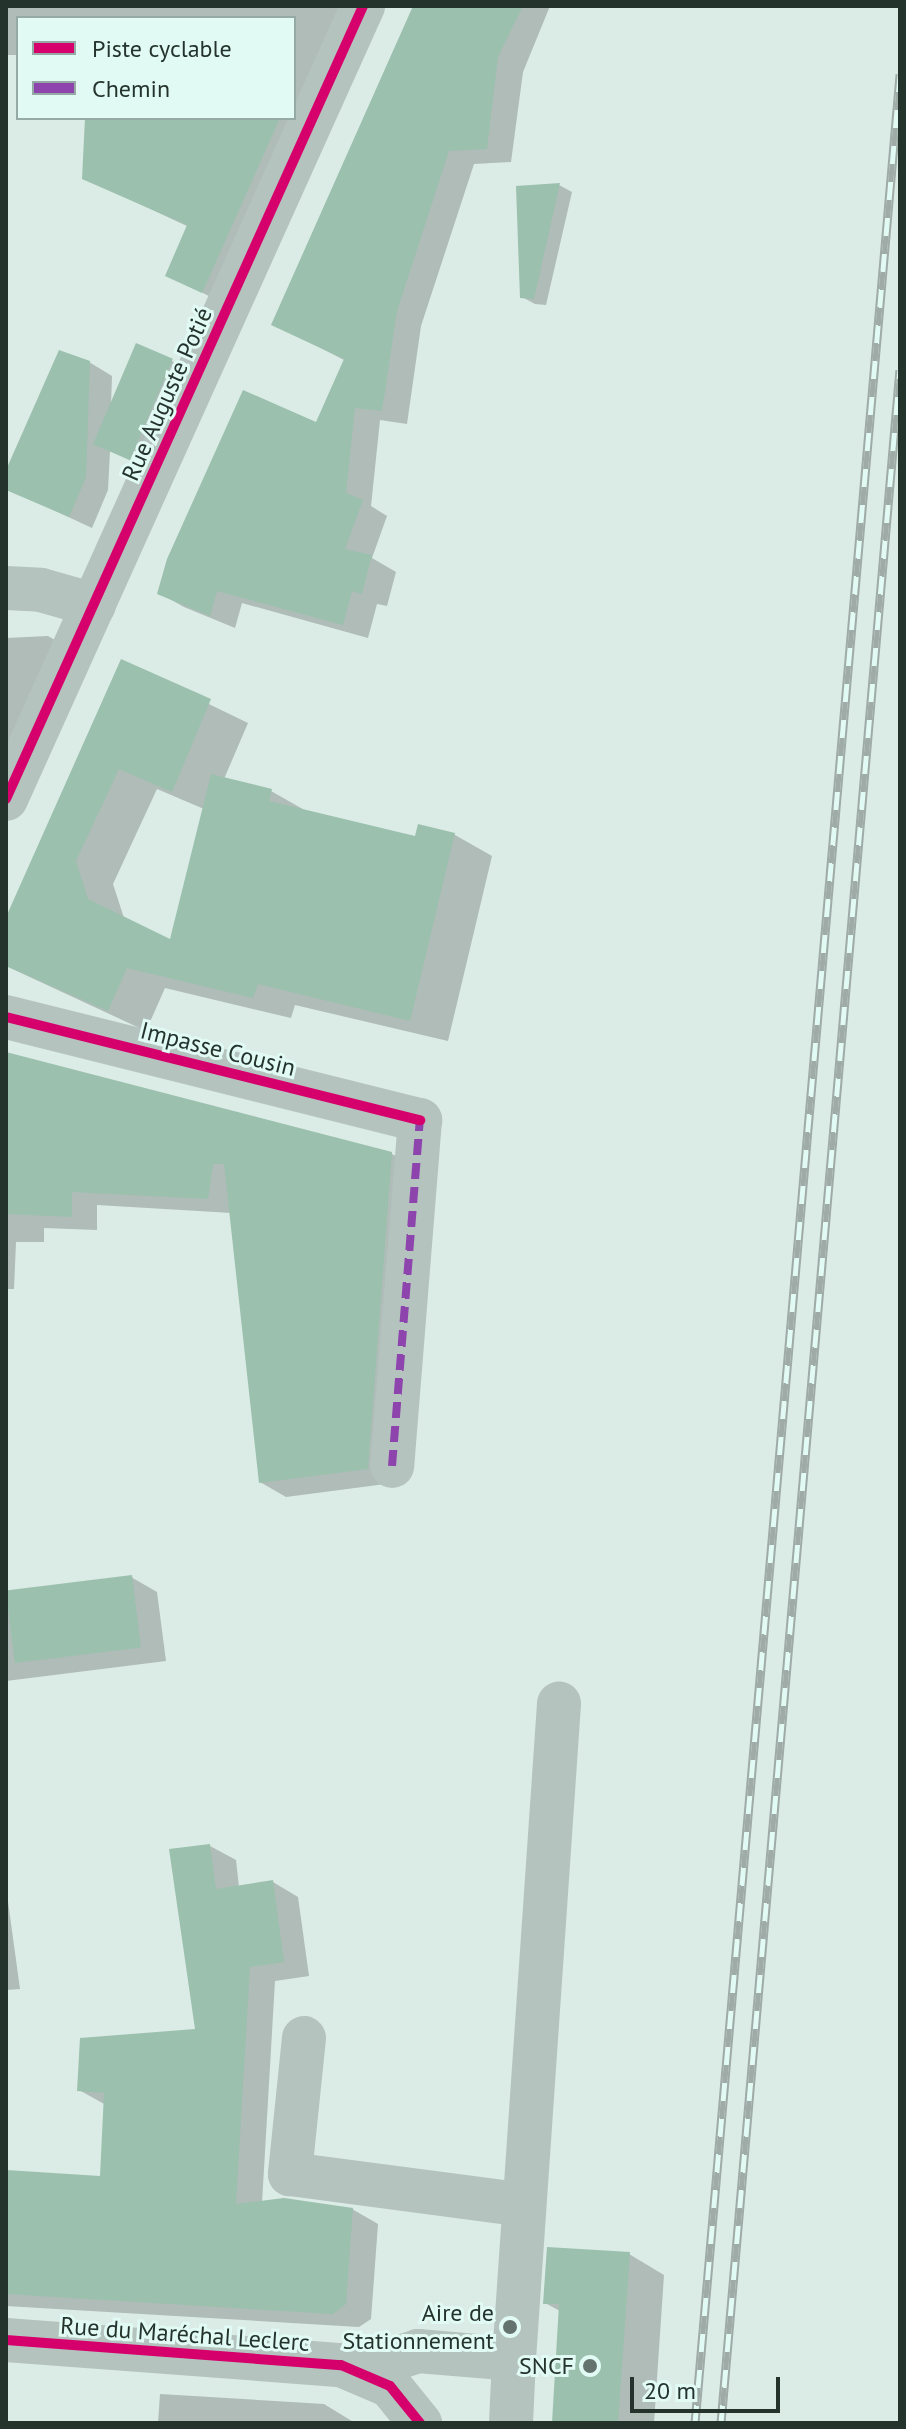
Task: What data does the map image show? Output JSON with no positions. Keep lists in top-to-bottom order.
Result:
{
  "streets": {
    "street": ["Rue Auguste Potié", "Impasse Cousin", "Rue du Maréchal Leclerc"]
  },
  "places": ["Aire de Stationnement", "SNCF"],
  "legend": ["Piste cyclable", "Chemin"],
  "scale_bar": "20 m"
}
